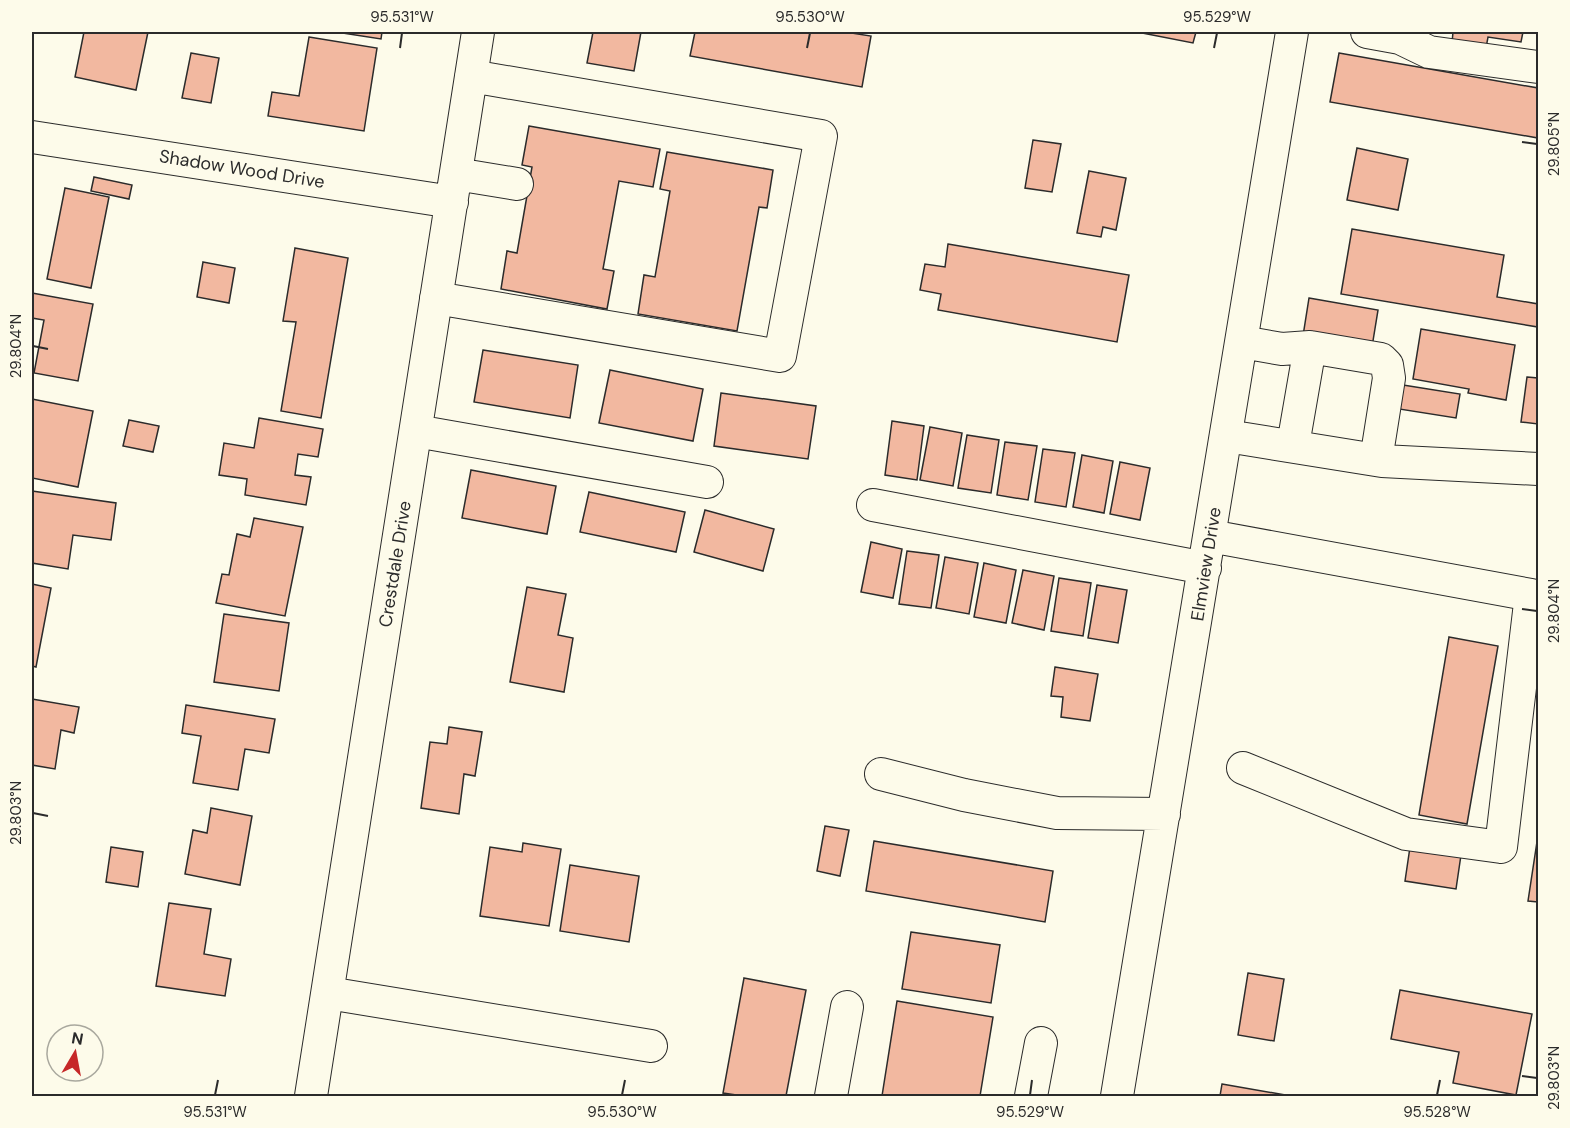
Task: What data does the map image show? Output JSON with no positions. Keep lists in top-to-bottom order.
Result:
{
  "streets": {
    "street": ["Shadow Wood Drive", "Crestdale Drive", "Elmview Drive"]
  },
  "crossings": [
    ["Shadow Wood Drive", "Crestdale Drive"]
  ],
  "north": "top",
  "coordinates": [
    "95.531°W",
    "95.530°W",
    "95.529°W",
    "29.805°N",
    "29.804°N",
    "29.803°N",
    "95.528°W"
  ]
}
